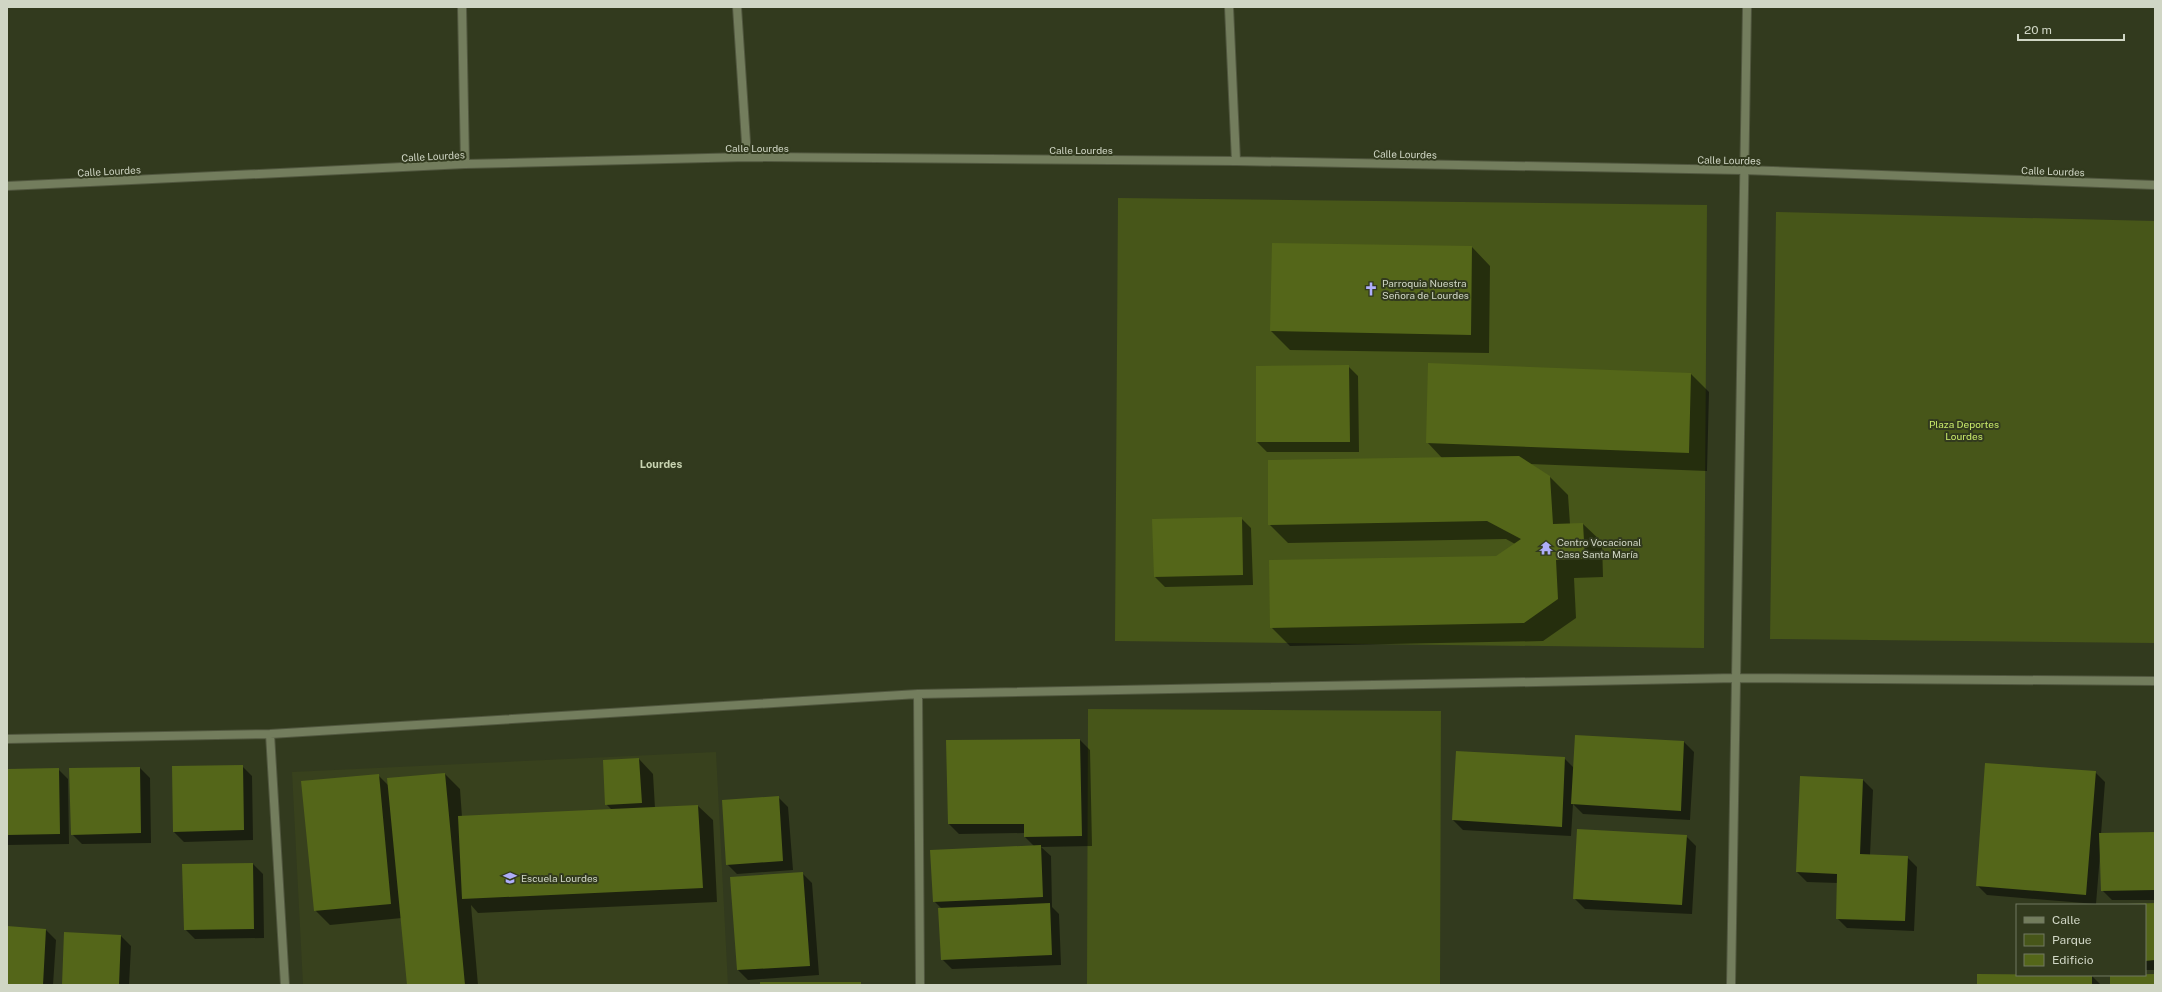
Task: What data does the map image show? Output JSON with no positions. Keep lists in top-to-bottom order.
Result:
{
  "streets": {
    "street": ["Calle Lourdes"]
  },
  "districts": ["Lourdes"],
  "parks": ["Plaza Deportes Lourdes"],
  "places": {
    "church": ["Parroquia Nuestra Señora de Lourdes"],
    "temple": ["Centro Vocacional Casa Santa María"],
    "school or university": ["Escuela Lourdes"]
  },
  "legend": ["Calle", "Parque", "Edificio"],
  "scale_bar": "20 m"
}
